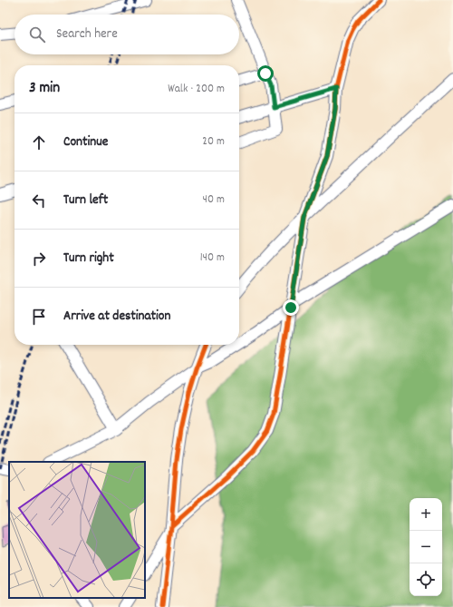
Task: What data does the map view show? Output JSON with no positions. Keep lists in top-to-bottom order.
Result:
{
  "page": {
    "search": "Search here",
    "heading": ["3 min", "Walk · 200 m"],
    "list": [
      ["Continue", "20 m"],
      ["Turn left", "40 m"],
      ["Turn right", "140 m"],
      "Arrive at destination"
    ],
    "map_buttons": ["+", "−"]
  }
}
